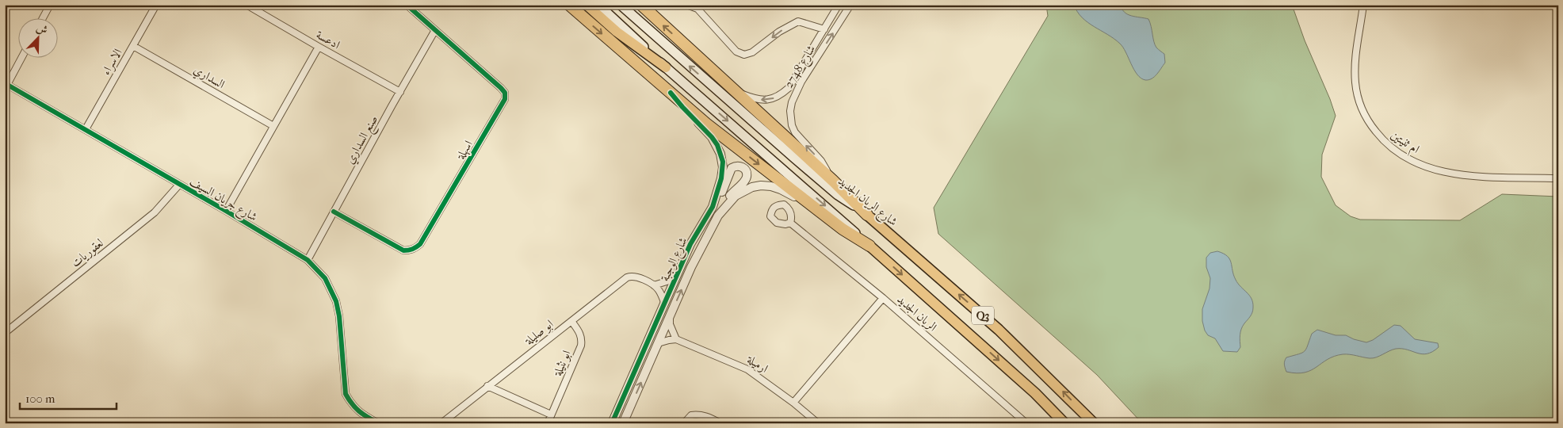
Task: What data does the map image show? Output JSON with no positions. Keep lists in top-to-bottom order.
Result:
{
  "streets": {
    "main road": ["شارع الريان الجديد", "Q3"],
    "street": [
      "ادعسة",
      "الاسراء",
      "شارع 2748",
      "السداري",
      "صنع السداري",
      "ام ثنيتين",
      "اسهلة",
      "شارع جريان السيف",
      "لعقوريات",
      "شارع الوجبة",
      "الريان الجديد",
      "ابو صليلة",
      "ابو نثيلة",
      "ارميلة"
    ]
  },
  "crossings": [
    ["ادعسة", "صنع السداري"],
    ["الاسراء", "السداري"],
    ["الاسراء", "شارع جريان السيف"],
    ["صنع السداري", "اسهلة"],
    ["صنع السداري", "شارع جريان السيف"],
    ["شارع جريان السيف", "لعقوريات"],
    ["ابو صليلة", "ابو نثيلة"]
  ],
  "scale_bar": "100 m",
  "north": "top right"
}
